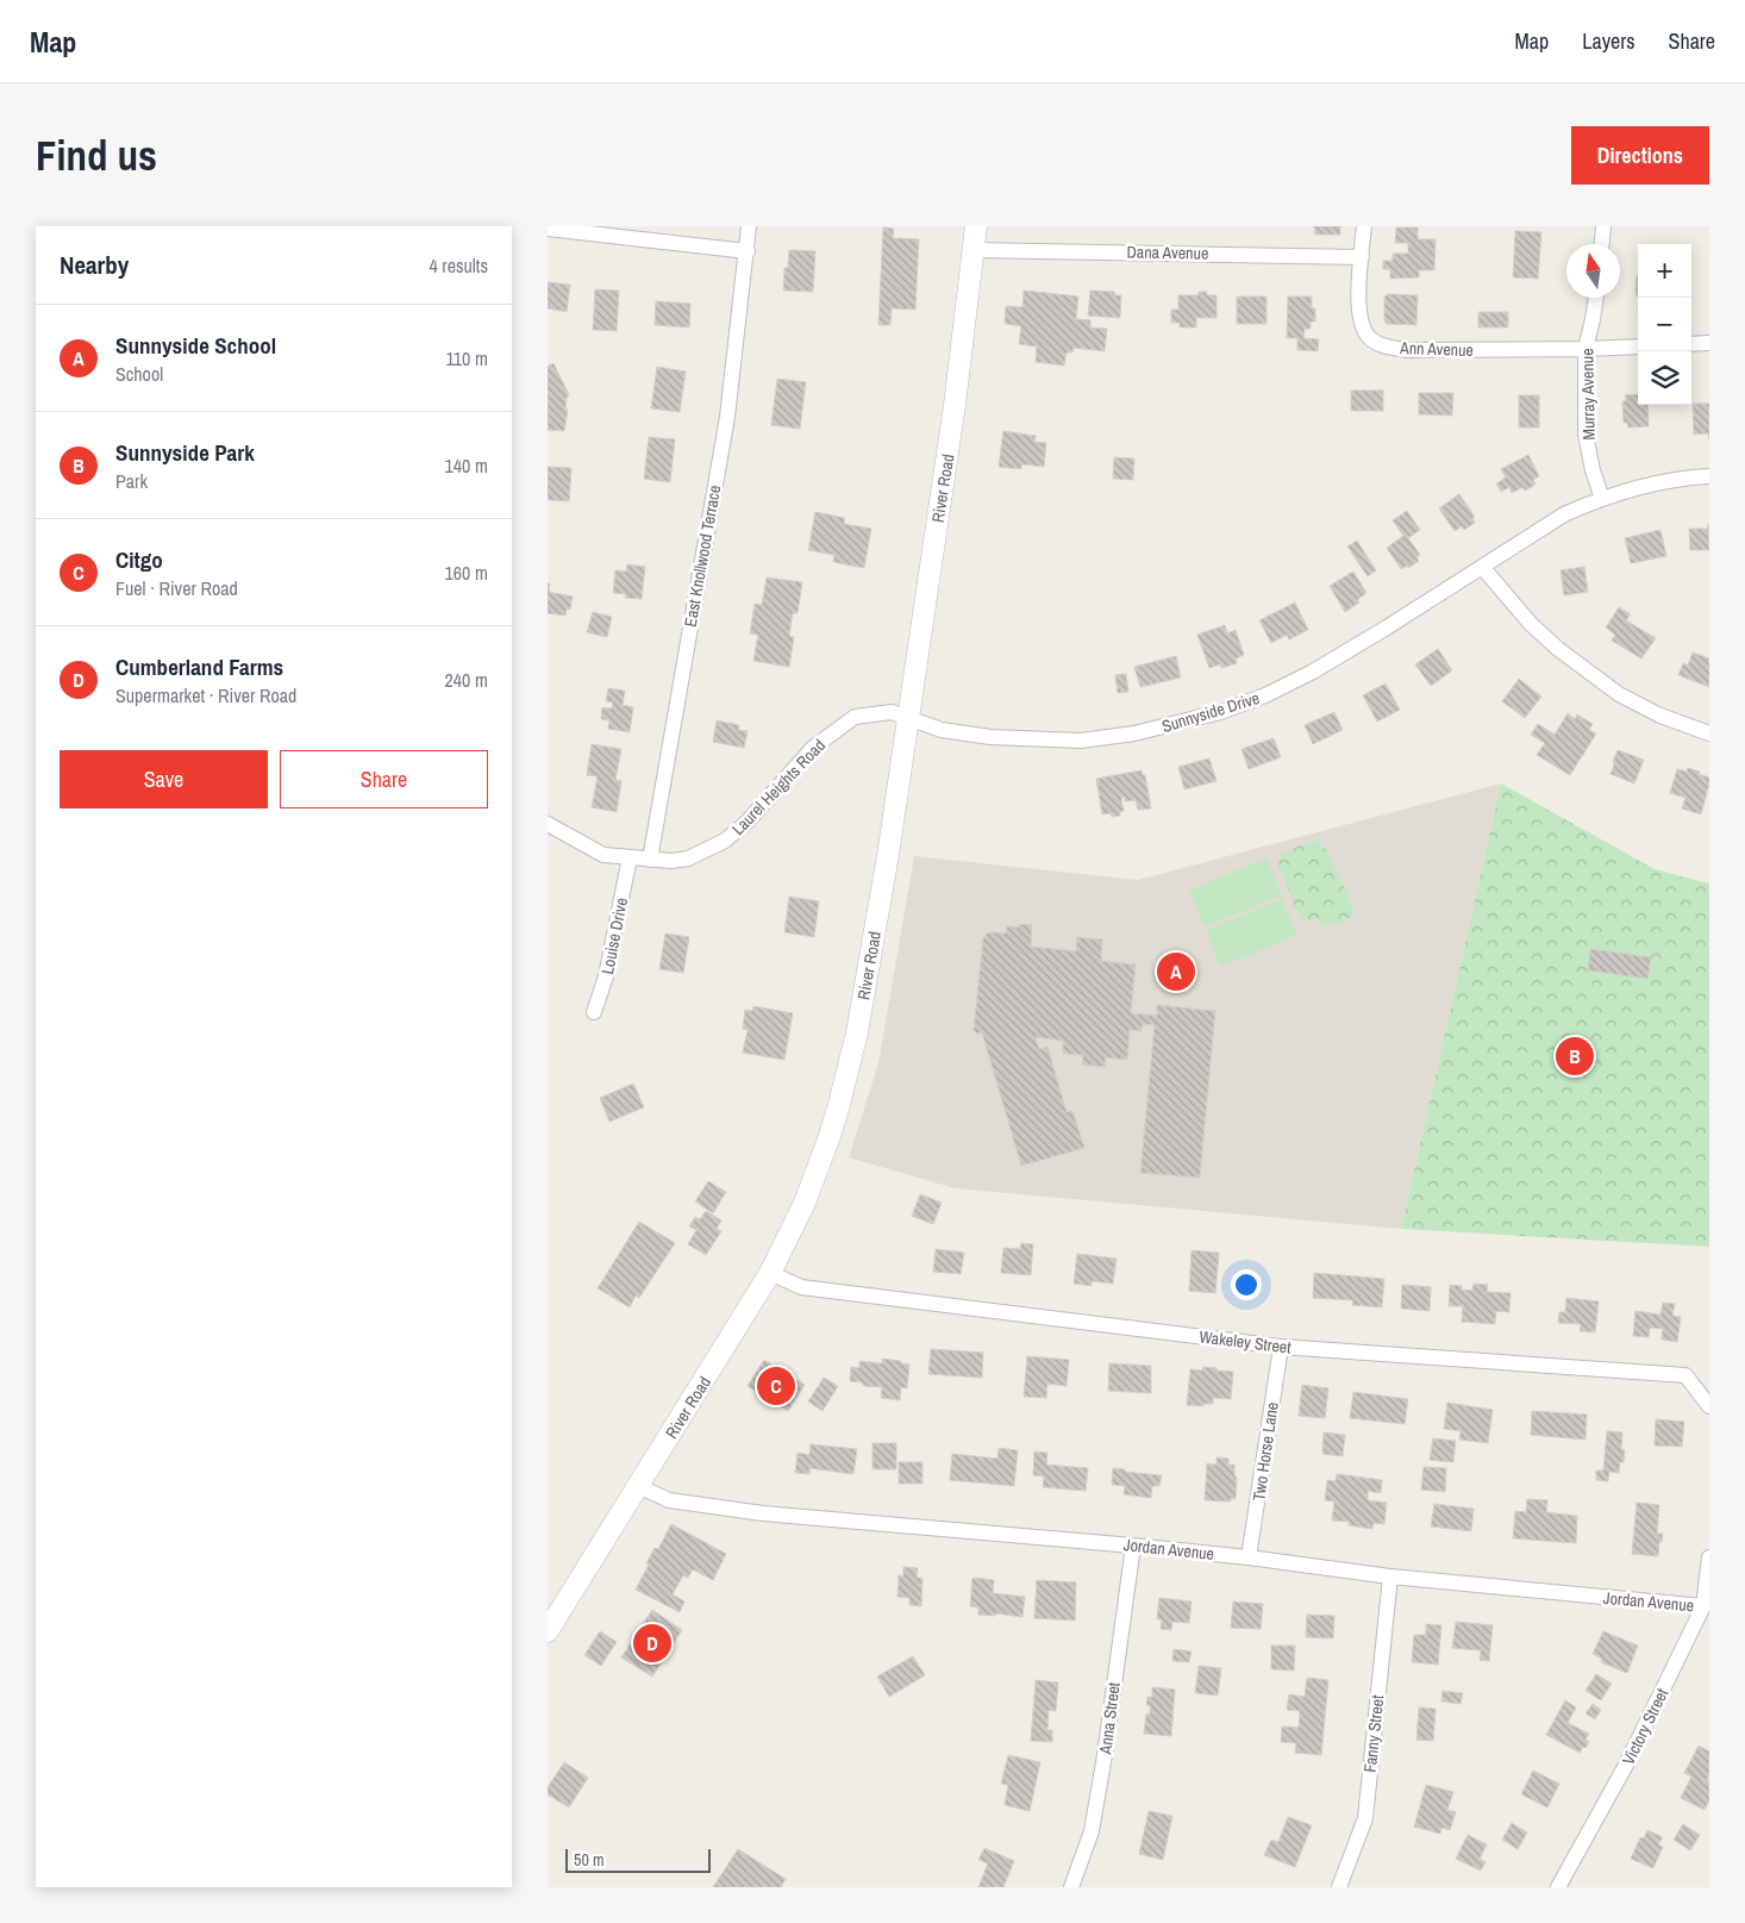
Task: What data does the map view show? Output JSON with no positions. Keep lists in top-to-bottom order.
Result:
{
  "streets": {
    "main road": ["River Road"],
    "street": [
      "Dana Avenue",
      "Ann Avenue",
      "Murray Avenue",
      "East Knollwood Terrace",
      "Sunnyside Drive",
      "Laurel Heights Road",
      "Louise Drive",
      "Wakeley Street",
      "Two Horse Lane",
      "Jordan Avenue",
      "Anna Street",
      "Victory Street",
      "Fanny Street"
    ]
  },
  "crossings": [
    ["Dana Avenue", "Ann Avenue"],
    ["Dana Avenue", "River Road"],
    ["Ann Avenue", "Murray Avenue"],
    ["Murray Avenue", "Sunnyside Drive"],
    ["River Road", "Sunnyside Drive"],
    ["River Road", "Laurel Heights Road"],
    ["River Road", "Wakeley Street"],
    ["River Road", "Jordan Avenue"],
    ["East Knollwood Terrace", "Laurel Heights Road"],
    ["Sunnyside Drive", "Laurel Heights Road"],
    ["Laurel Heights Road", "Louise Drive"],
    ["Wakeley Street", "Two Horse Lane"],
    ["Two Horse Lane", "Jordan Avenue"],
    ["Jordan Avenue", "Anna Street"],
    ["Jordan Avenue", "Victory Street"],
    ["Jordan Avenue", "Fanny Street"]
  ],
  "scale_bar": "50 m",
  "north": "top",
  "page": {
    "header": "Map",
    "nav": ["Map", "Layers", "Share"],
    "buttons": [
      "Directions",
      ["Save", "Share"]
    ],
    "title": "Find us",
    "heading": ["Nearby", "4 results"],
    "map_buttons": ["+", "−"],
    "list": [
      {
        "mark": "A",
        "name": "Sunnyside School",
        "note": "School",
        "value": "110 m"
      },
      {
        "mark": "B",
        "name": "Sunnyside Park",
        "note": "Park",
        "value": "140 m"
      },
      {
        "mark": "C",
        "name": "Citgo",
        "note": "Fuel · River Road",
        "value": "160 m"
      },
      {
        "mark": "D",
        "name": "Cumberland Farms",
        "note": "Supermarket · River Road",
        "value": "240 m"
      }
    ],
    "pins": [
      "A",
      "B",
      "C",
      "D"
    ],
    "scale": "50 m"
  }
}
